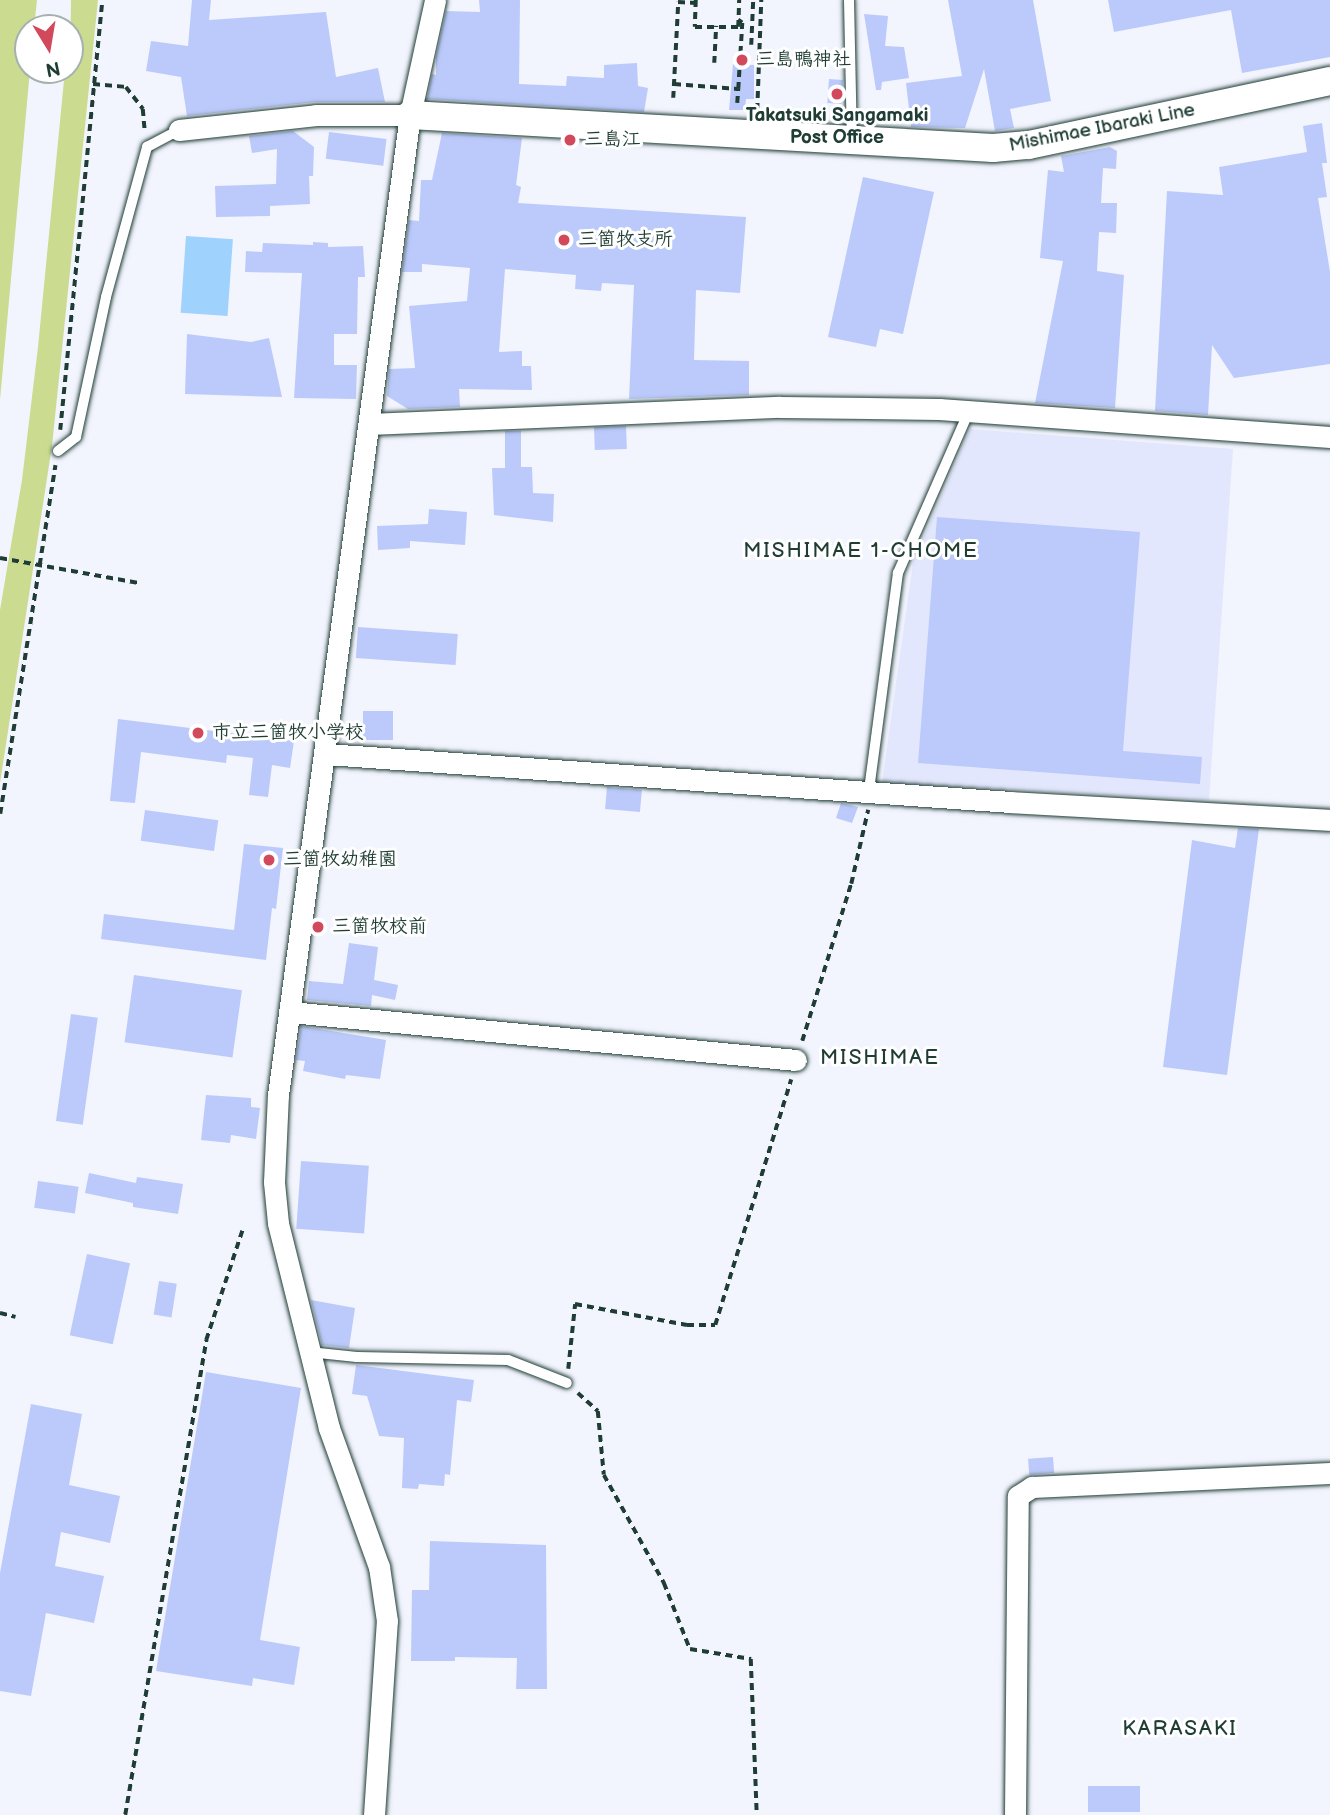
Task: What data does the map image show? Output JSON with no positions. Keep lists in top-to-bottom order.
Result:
{
  "streets": {
    "main road": ["Mishimae Ibaraki Line"]
  },
  "districts": ["MISHIMAE 1-CHOME", "MISHIMAE", "KARASAKI"],
  "places": [
    "三島鴨神社",
    "Takatsuki Sangamaki Post Office",
    "三島江",
    "三箇牧支所",
    "市立三箇牧小学校",
    "三箇牧幼稚園",
    "三箇牧校前"
  ],
  "north": "bottom"
}
